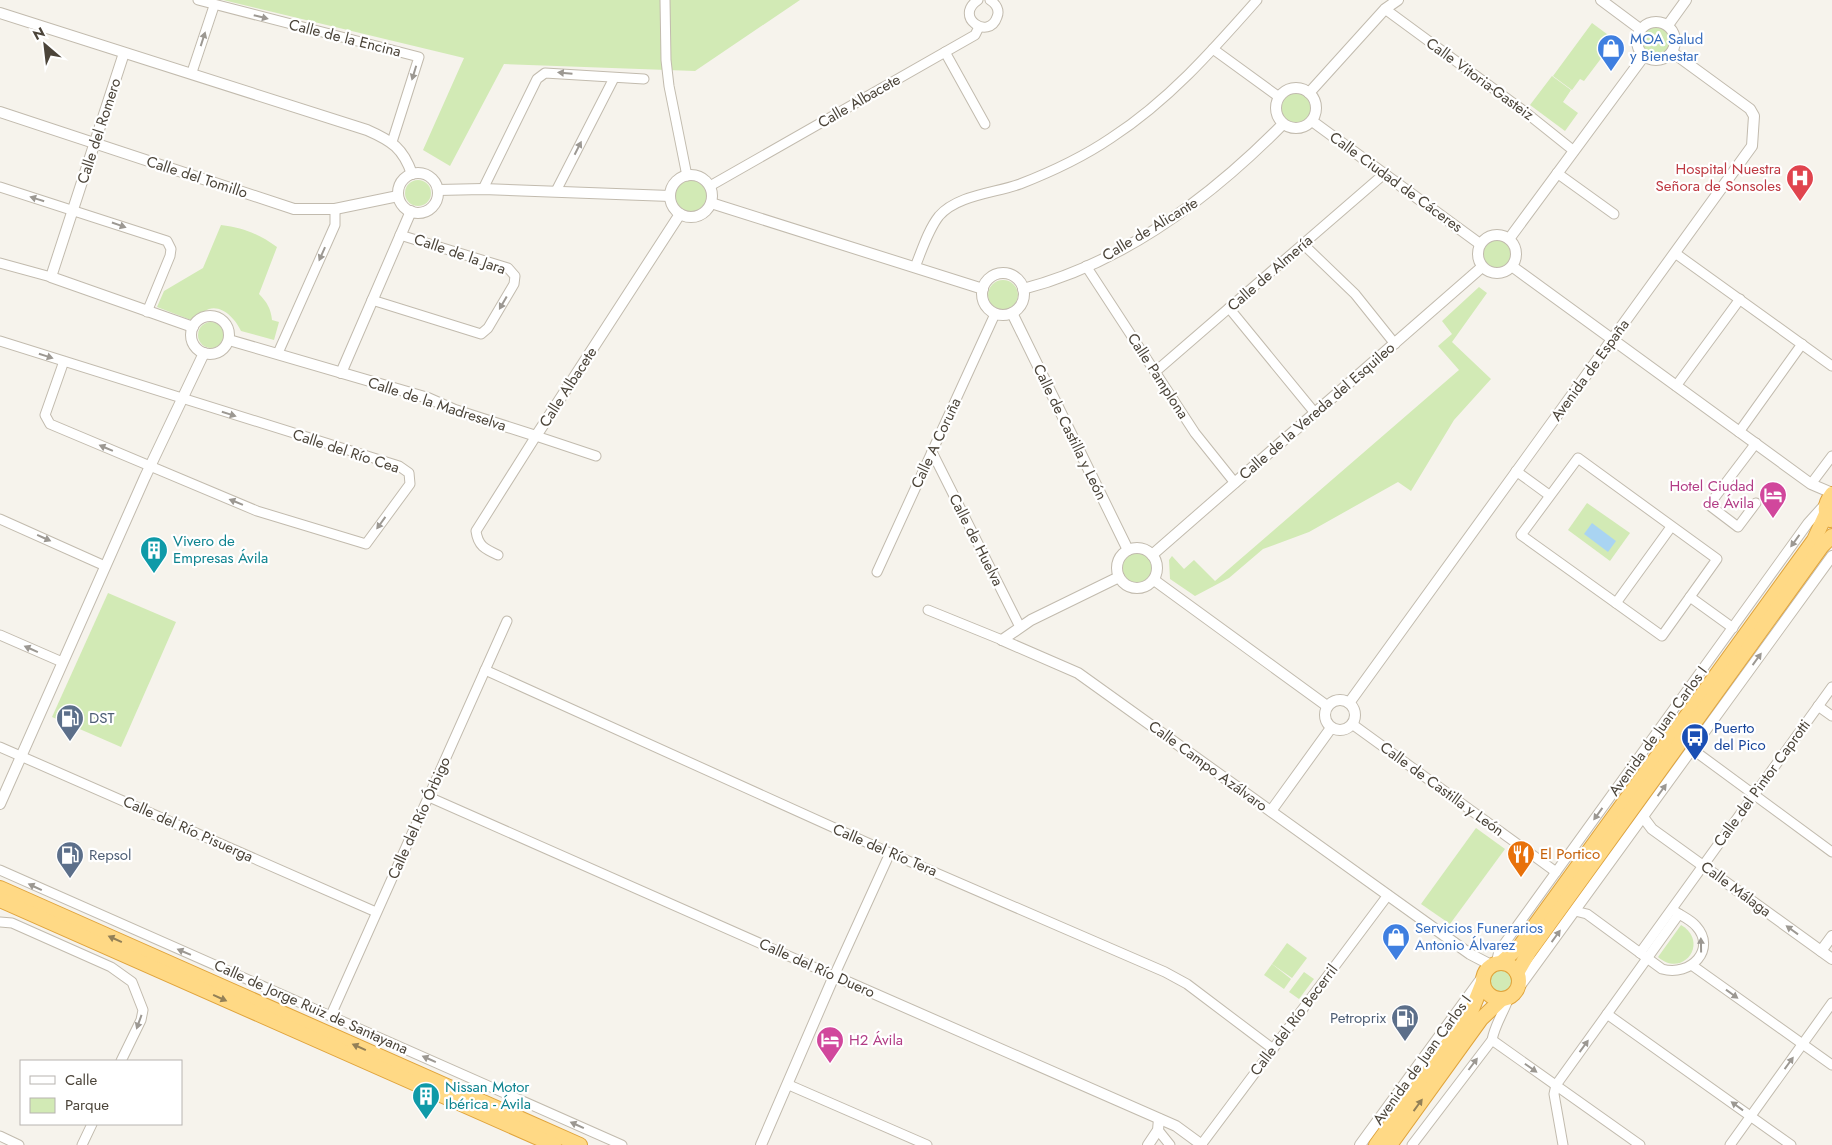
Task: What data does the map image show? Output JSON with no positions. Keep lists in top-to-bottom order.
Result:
{
  "streets": {
    "highway": ["Avenida de Juan Carlos I", "Calle de Jorge Ruiz de Santayana"],
    "street": [
      "Calle de la Encina",
      "Calle Vitoria-Gasteiz",
      "Calle Albacete",
      "Calle del Romero",
      "Calle del Tomillo",
      "Calle Ciudad de Cáceres",
      "Calle de Alicante",
      "Calle de la Jara",
      "Calle de Almería",
      "Avenida de España",
      "Calle Pamplona",
      "Calle de la Madreselva",
      "Calle de la Vereda del Esquileo",
      "Calle de Castilla y León",
      "Calle A Coruña",
      "Calle del Río Cea",
      "Calle de Huelva",
      "Calle Campo Azálvaro",
      "Calle del Pintor Caprotti",
      "Calle del Río Órbigo",
      "Calle del Río Pisuerga",
      "Calle del Río Tera",
      "Calle Málaga",
      "Calle del Río Duero",
      "Calle del Río Becerril"
    ]
  },
  "crossings": [
    ["Calle Albacete", "Calle de la Madreselva"],
    ["Calle del Romero", "Calle del Tomillo"],
    ["Calle del Tomillo", "Calle de la Jara"],
    ["Calle Ciudad de Cáceres", "Calle de Alicante"],
    ["Calle Ciudad de Cáceres", "Calle de Almería"],
    ["Calle Ciudad de Cáceres", "Calle de la Vereda del Esquileo"],
    ["Calle de Alicante", "Calle Pamplona"],
    ["Calle de Alicante", "Calle de Castilla y León"],
    ["Calle de Alicante", "Calle A Coruña"],
    ["Calle de la Jara", "Calle de la Madreselva"],
    ["Calle de Almería", "Calle Pamplona"],
    ["Avenida de España", "Calle de Castilla y León"],
    ["Calle Pamplona", "Calle de la Vereda del Esquileo"],
    ["Calle de la Vereda del Esquileo", "Calle de Castilla y León"],
    ["Calle de Castilla y León", "Calle A Coruña"],
    ["Calle de Castilla y León", "Avenida de Juan Carlos I"],
    ["Calle A Coruña", "Calle de Huelva"],
    ["Avenida de Juan Carlos I", "Calle Campo Azálvaro"],
    ["Avenida de Juan Carlos I", "Calle Málaga"],
    ["Calle Campo Azálvaro", "Calle del Río Becerril"],
    ["Calle del Pintor Caprotti", "Calle Málaga"],
    ["Calle del Río Órbigo", "Calle del Río Pisuerga"],
    ["Calle del Río Órbigo", "Calle del Río Tera"],
    ["Calle del Río Órbigo", "Calle del Río Duero"],
    ["Calle del Río Órbigo", "Calle de Jorge Ruiz de Santayana"],
    ["Calle del Río Tera", "Calle del Río Becerril"],
    ["Calle del Río Duero", "Calle del Río Becerril"]
  ],
  "places": {
    "shop": ["MOA Salud y Bienestar", "Servicios Funerarios Antonio Álvarez"],
    "hospital": ["Hospital Nuestra Señora de Sonsoles"],
    "hotel": ["Hotel Ciudad de Ávila", "H2 Ávila"],
    "building": ["Vivero de Empresas Ávila", "Nissan Motor Ibérica - Ávila"],
    "fuel station": ["DST", "Repsol", "Petroprix"],
    "bus stop": ["Puerto del Pico"],
    "restaurant": ["El Portico"]
  },
  "legend": ["Calle", "Parque"],
  "north": "top left"
}
